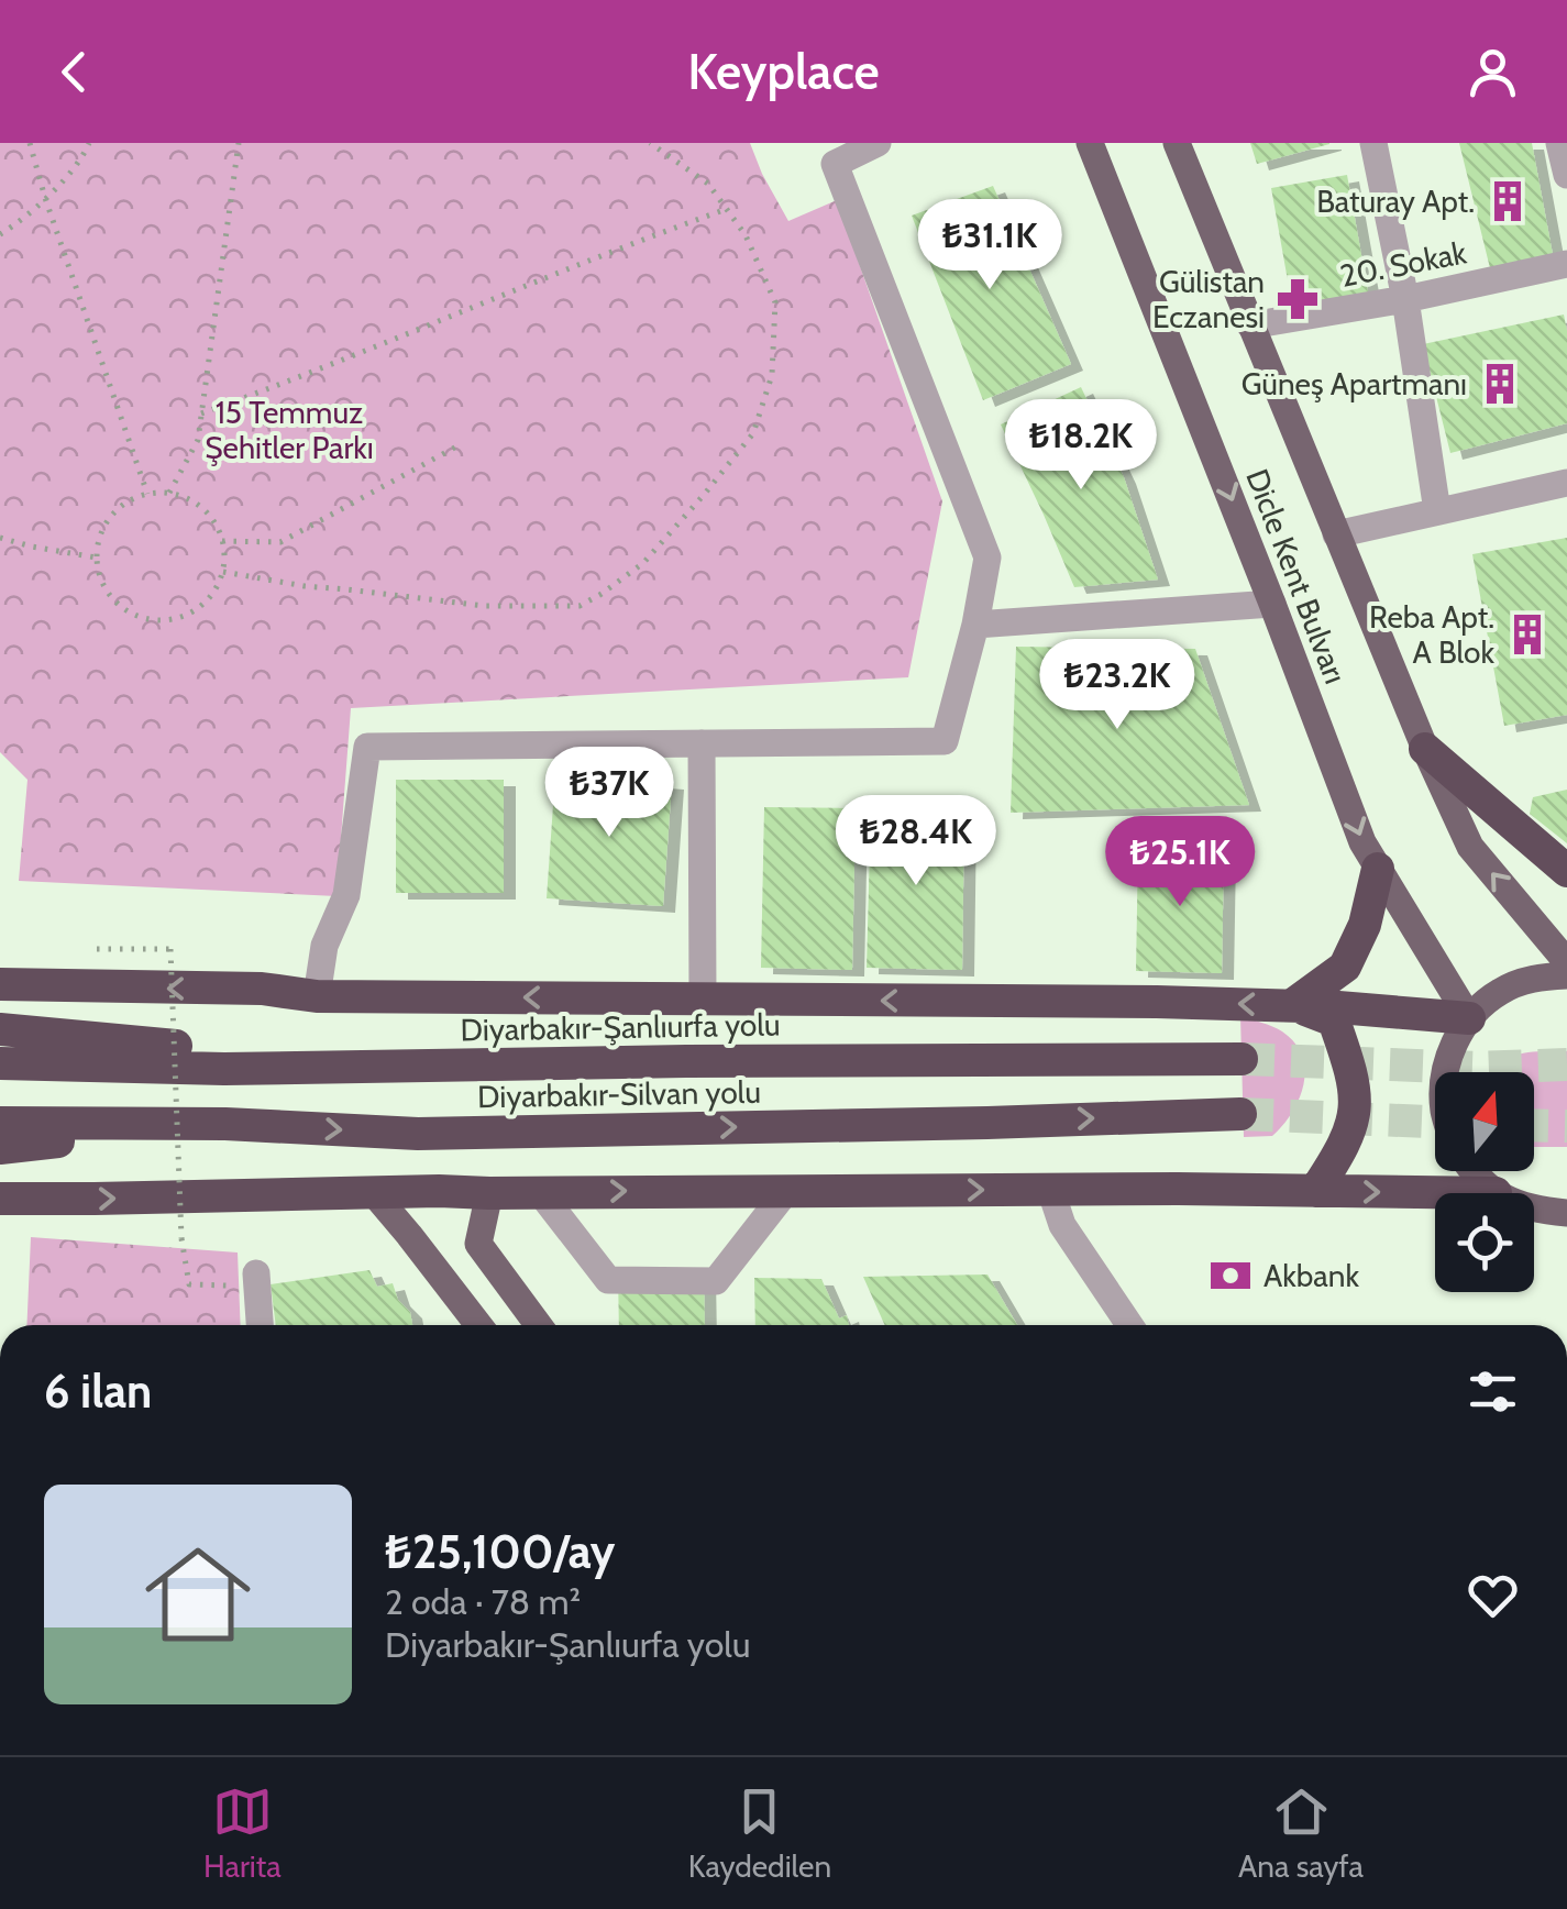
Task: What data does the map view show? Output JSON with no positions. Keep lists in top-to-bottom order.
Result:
{
  "streets": {
    "highway": ["Diyarbakır-Şanlıurfa yolu", "Diyarbakır-Silvan yolu"],
    "main road": ["Dicle Kent Bulvarı"],
    "street": ["20. Sokak"]
  },
  "crossings": [
    ["20. Sokak", "Dicle Kent Bulvarı"]
  ],
  "parks": ["15 Temmuz Şehitler Parkı"],
  "places": {
    "building": ["Baturay Apt.", "Güneş Apartmanı", "Reba Apt. A Blok"],
    "pharmacy": ["Gülistan Eczanesi"],
    "bank": ["Akbank"]
  },
  "north": "top",
  "page": {
    "header": "Keyplace",
    "price": [
      "₺31.1K",
      "₺18.2K",
      "₺23.2K",
      "₺37K",
      "₺28.4K",
      "₺25.1K"
    ],
    "heading": "6 ilan",
    "list": [
      {
        "name": "₺25,100/ay",
        "note": "2 oda · 78 m² · Diyarbakır-Şanlıurfa yolu"
      }
    ],
    "tabs": ["Harita", "Kaydedilen", "Ana sayfa"]
  }
}
